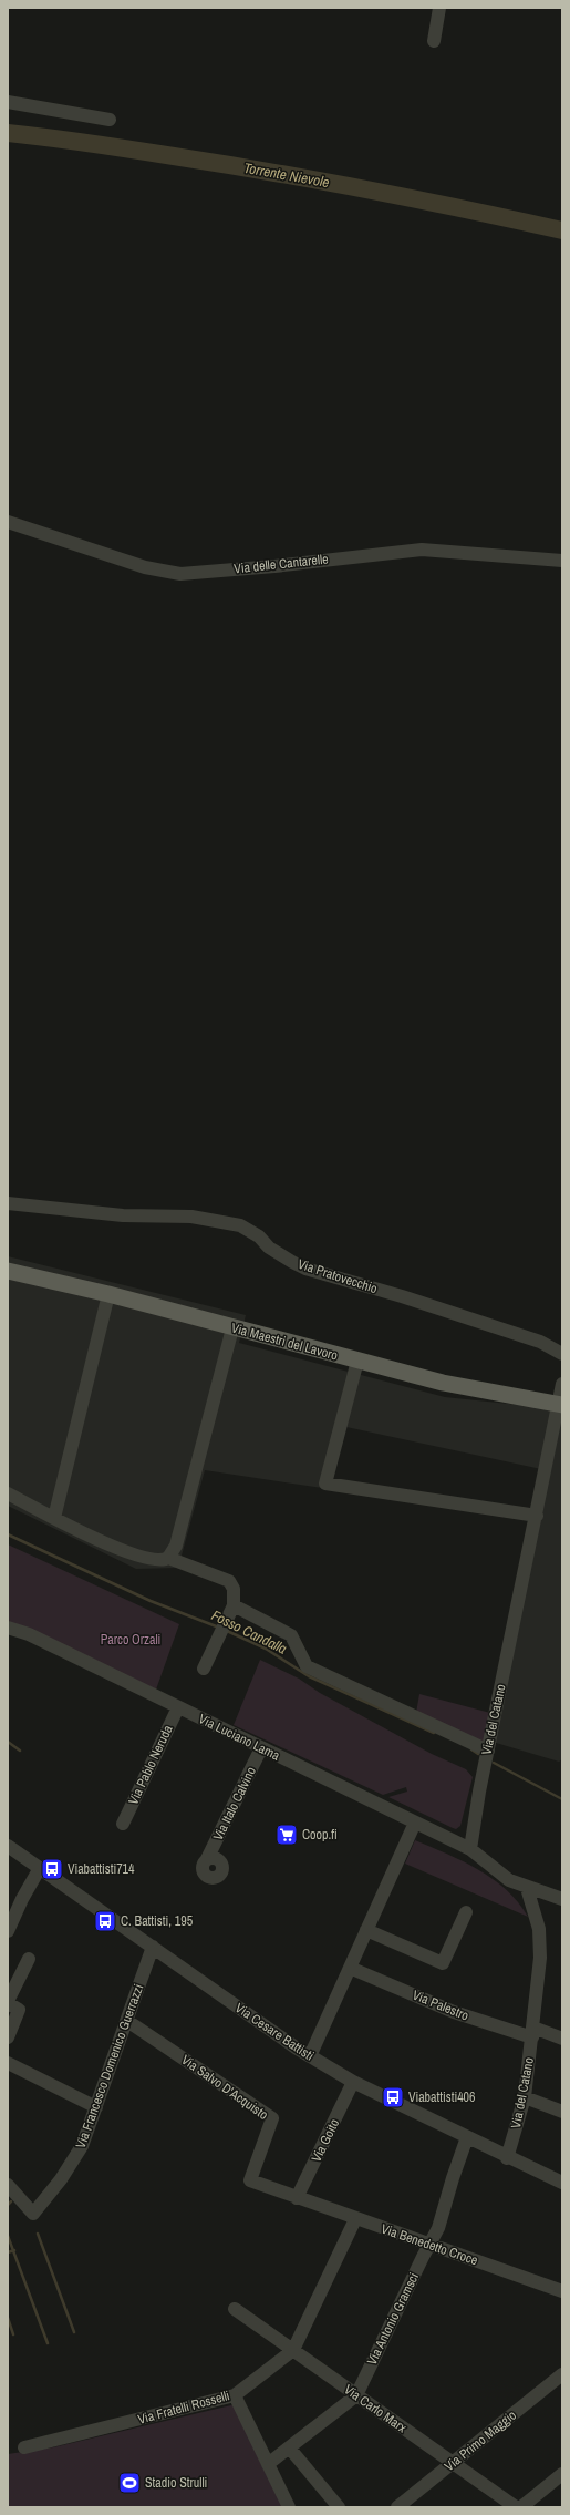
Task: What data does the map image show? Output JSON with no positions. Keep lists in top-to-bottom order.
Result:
{
  "streets": {
    "main road": ["Via Maestri del Lavoro"],
    "street": [
      "Via delle Cantarelle",
      "Via Pratovecchio",
      "Via del Catano",
      "Via Luciano Lama",
      "Via Pablo Neruda",
      "Via Italo Calvino",
      "Via Palestro",
      "Via Cesare Battisti",
      "Via Francesco Domenico Guerrazzi",
      "Via Salvo D'Acquisto",
      "Via Goito",
      "Via Benedetto Croce",
      "Via Antonio Gramsci",
      "Via Fratelli Rosselli",
      "Via Carlo Marx",
      "Via Primo Maggio"
    ]
  },
  "crossings": [
    ["Via Maestri del Lavoro", "Via del Catano"],
    ["Via del Catano", "Via Luciano Lama"],
    ["Via del Catano", "Via Palestro"],
    ["Via del Catano", "Via Cesare Battisti"],
    ["Via Luciano Lama", "Via Pablo Neruda"],
    ["Via Luciano Lama", "Via Italo Calvino"],
    ["Via Cesare Battisti", "Via Francesco Domenico Guerrazzi"],
    ["Via Cesare Battisti", "Via Goito"],
    ["Via Cesare Battisti", "Via Antonio Gramsci"],
    ["Via Francesco Domenico Guerrazzi", "Via Salvo D'Acquisto"],
    ["Via Salvo D'Acquisto", "Via Goito"],
    ["Via Salvo D'Acquisto", "Via Benedetto Croce"],
    ["Via Goito", "Via Benedetto Croce"],
    ["Via Benedetto Croce", "Via Antonio Gramsci"],
    ["Via Benedetto Croce", "Via Fratelli Rosselli"],
    ["Via Antonio Gramsci", "Via Carlo Marx"],
    ["Via Fratelli Rosselli", "Via Carlo Marx"],
    ["Via Carlo Marx", "Via Primo Maggio"]
  ],
  "water": ["Torrente Nievole", "Fosso Candalla"],
  "parks": ["Parco Orzali"],
  "places": {
    "supermarket": ["Coop.fi"],
    "bus stop": ["Viabattisti714", "C. Battisti, 195", "Viabattisti406"],
    "sports": ["Stadio Strulli"]
  }
}
